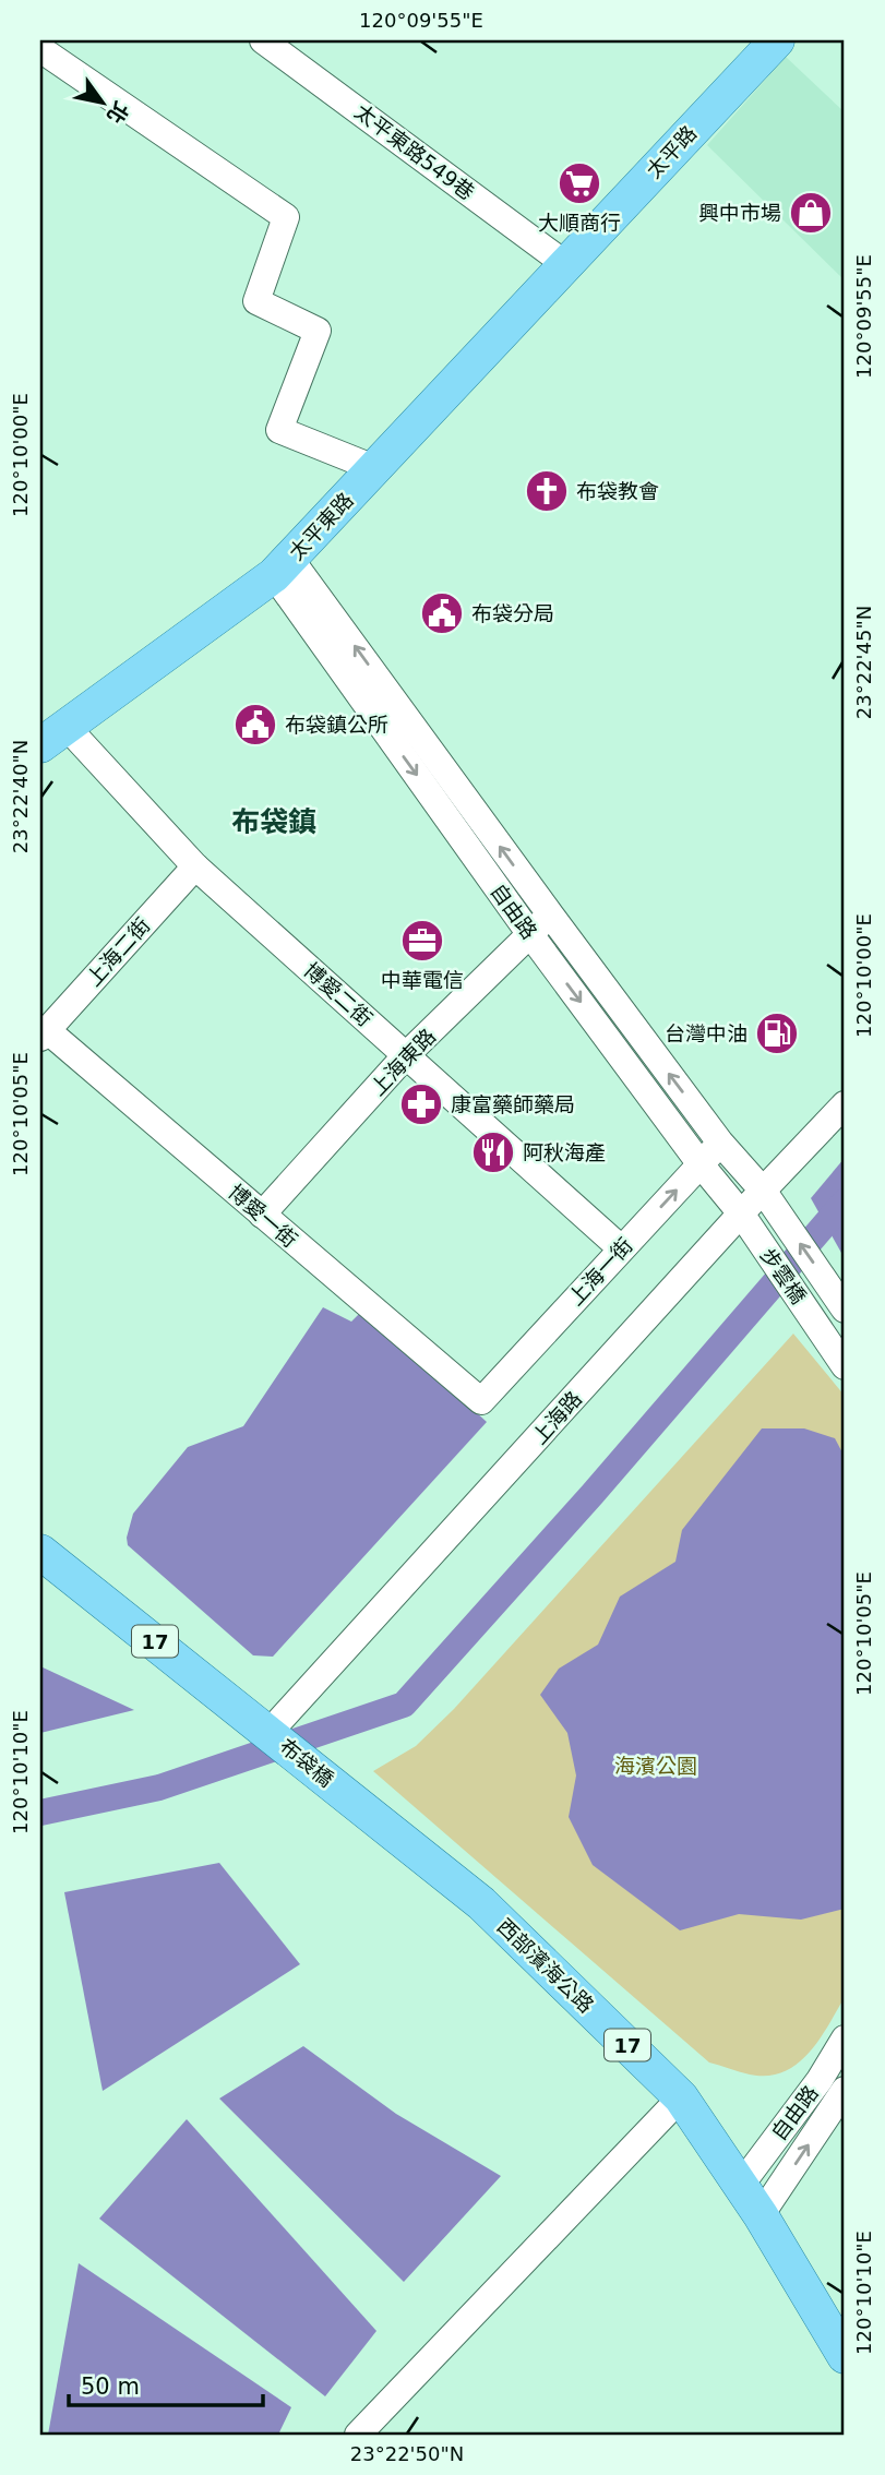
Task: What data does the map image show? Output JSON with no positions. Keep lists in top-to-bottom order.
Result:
{
  "streets": {
    "main road": [
      "太平路",
      "太平東路",
      "17",
      "布袋橋",
      "西部濱海公路"
    ],
    "street": [
      "太平東路549巷",
      "自由路",
      "上海二街",
      "博愛二街",
      "上海東路",
      "博愛一街",
      "上海一街",
      "步雲橋",
      "上海路"
    ]
  },
  "crossings": [
    ["太平東路549巷", "太平路"],
    ["太平東路549巷", "太平東路"],
    ["太平路", "太平東路"],
    ["太平東路", "自由路"],
    ["太平東路", "博愛二街"],
    ["自由路", "上海東路"],
    ["自由路", "上海一街"],
    ["自由路", "步雲橋"],
    ["自由路", "上海路"],
    ["自由路", "西部濱海公路"],
    ["上海二街", "博愛二街"],
    ["上海二街", "博愛一街"],
    ["博愛二街", "上海東路"],
    ["博愛二街", "上海一街"],
    ["上海東路", "博愛一街"],
    ["博愛一街", "上海一街"],
    ["上海路", "17"],
    ["上海路", "布袋橋"],
    ["17", "布袋橋"],
    ["布袋橋", "西部濱海公路"]
  ],
  "districts": ["布袋鎮"],
  "parks": ["海濱公園"],
  "places": {
    "supermarket": ["大順商行"],
    "shop": ["興中市場"],
    "church": ["布袋教會"],
    "public building": ["布袋分局", "布袋鎮公所"],
    "office": ["中華電信"],
    "fuel station": ["台灣中油"],
    "pharmacy": ["康富藥師藥局"],
    "restaurant": ["阿秋海產"]
  },
  "scale_bar": "50 m",
  "north": "bottom right",
  "coordinates": [
    "120°09'55\"E",
    "120°10'00\"E",
    "23°22'45\"N",
    "23°22'40\"N",
    "120°10'05\"E",
    "120°10'10\"E",
    "23°22'50\"N"
  ]
}
